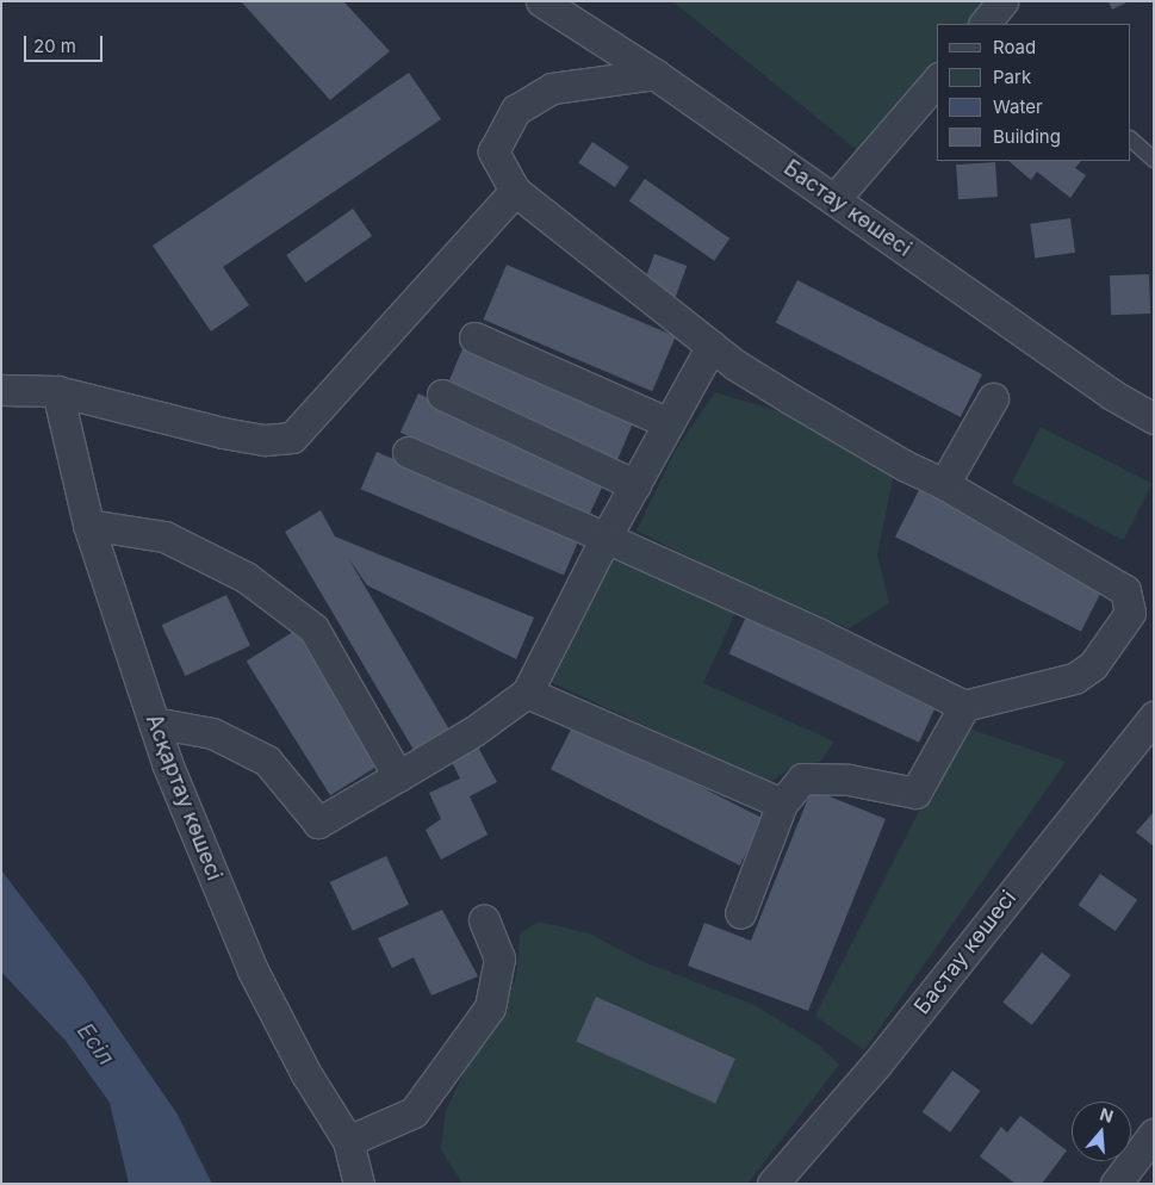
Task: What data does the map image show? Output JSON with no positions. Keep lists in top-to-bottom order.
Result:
{
  "streets": {
    "street": ["Бастау көшесі", "Асқартау көшесі"]
  },
  "water": ["Есіл"],
  "legend": [
    "Road",
    "Park",
    "Water",
    "Building"
  ],
  "scale_bar": "20 m",
  "north": "top"
}
